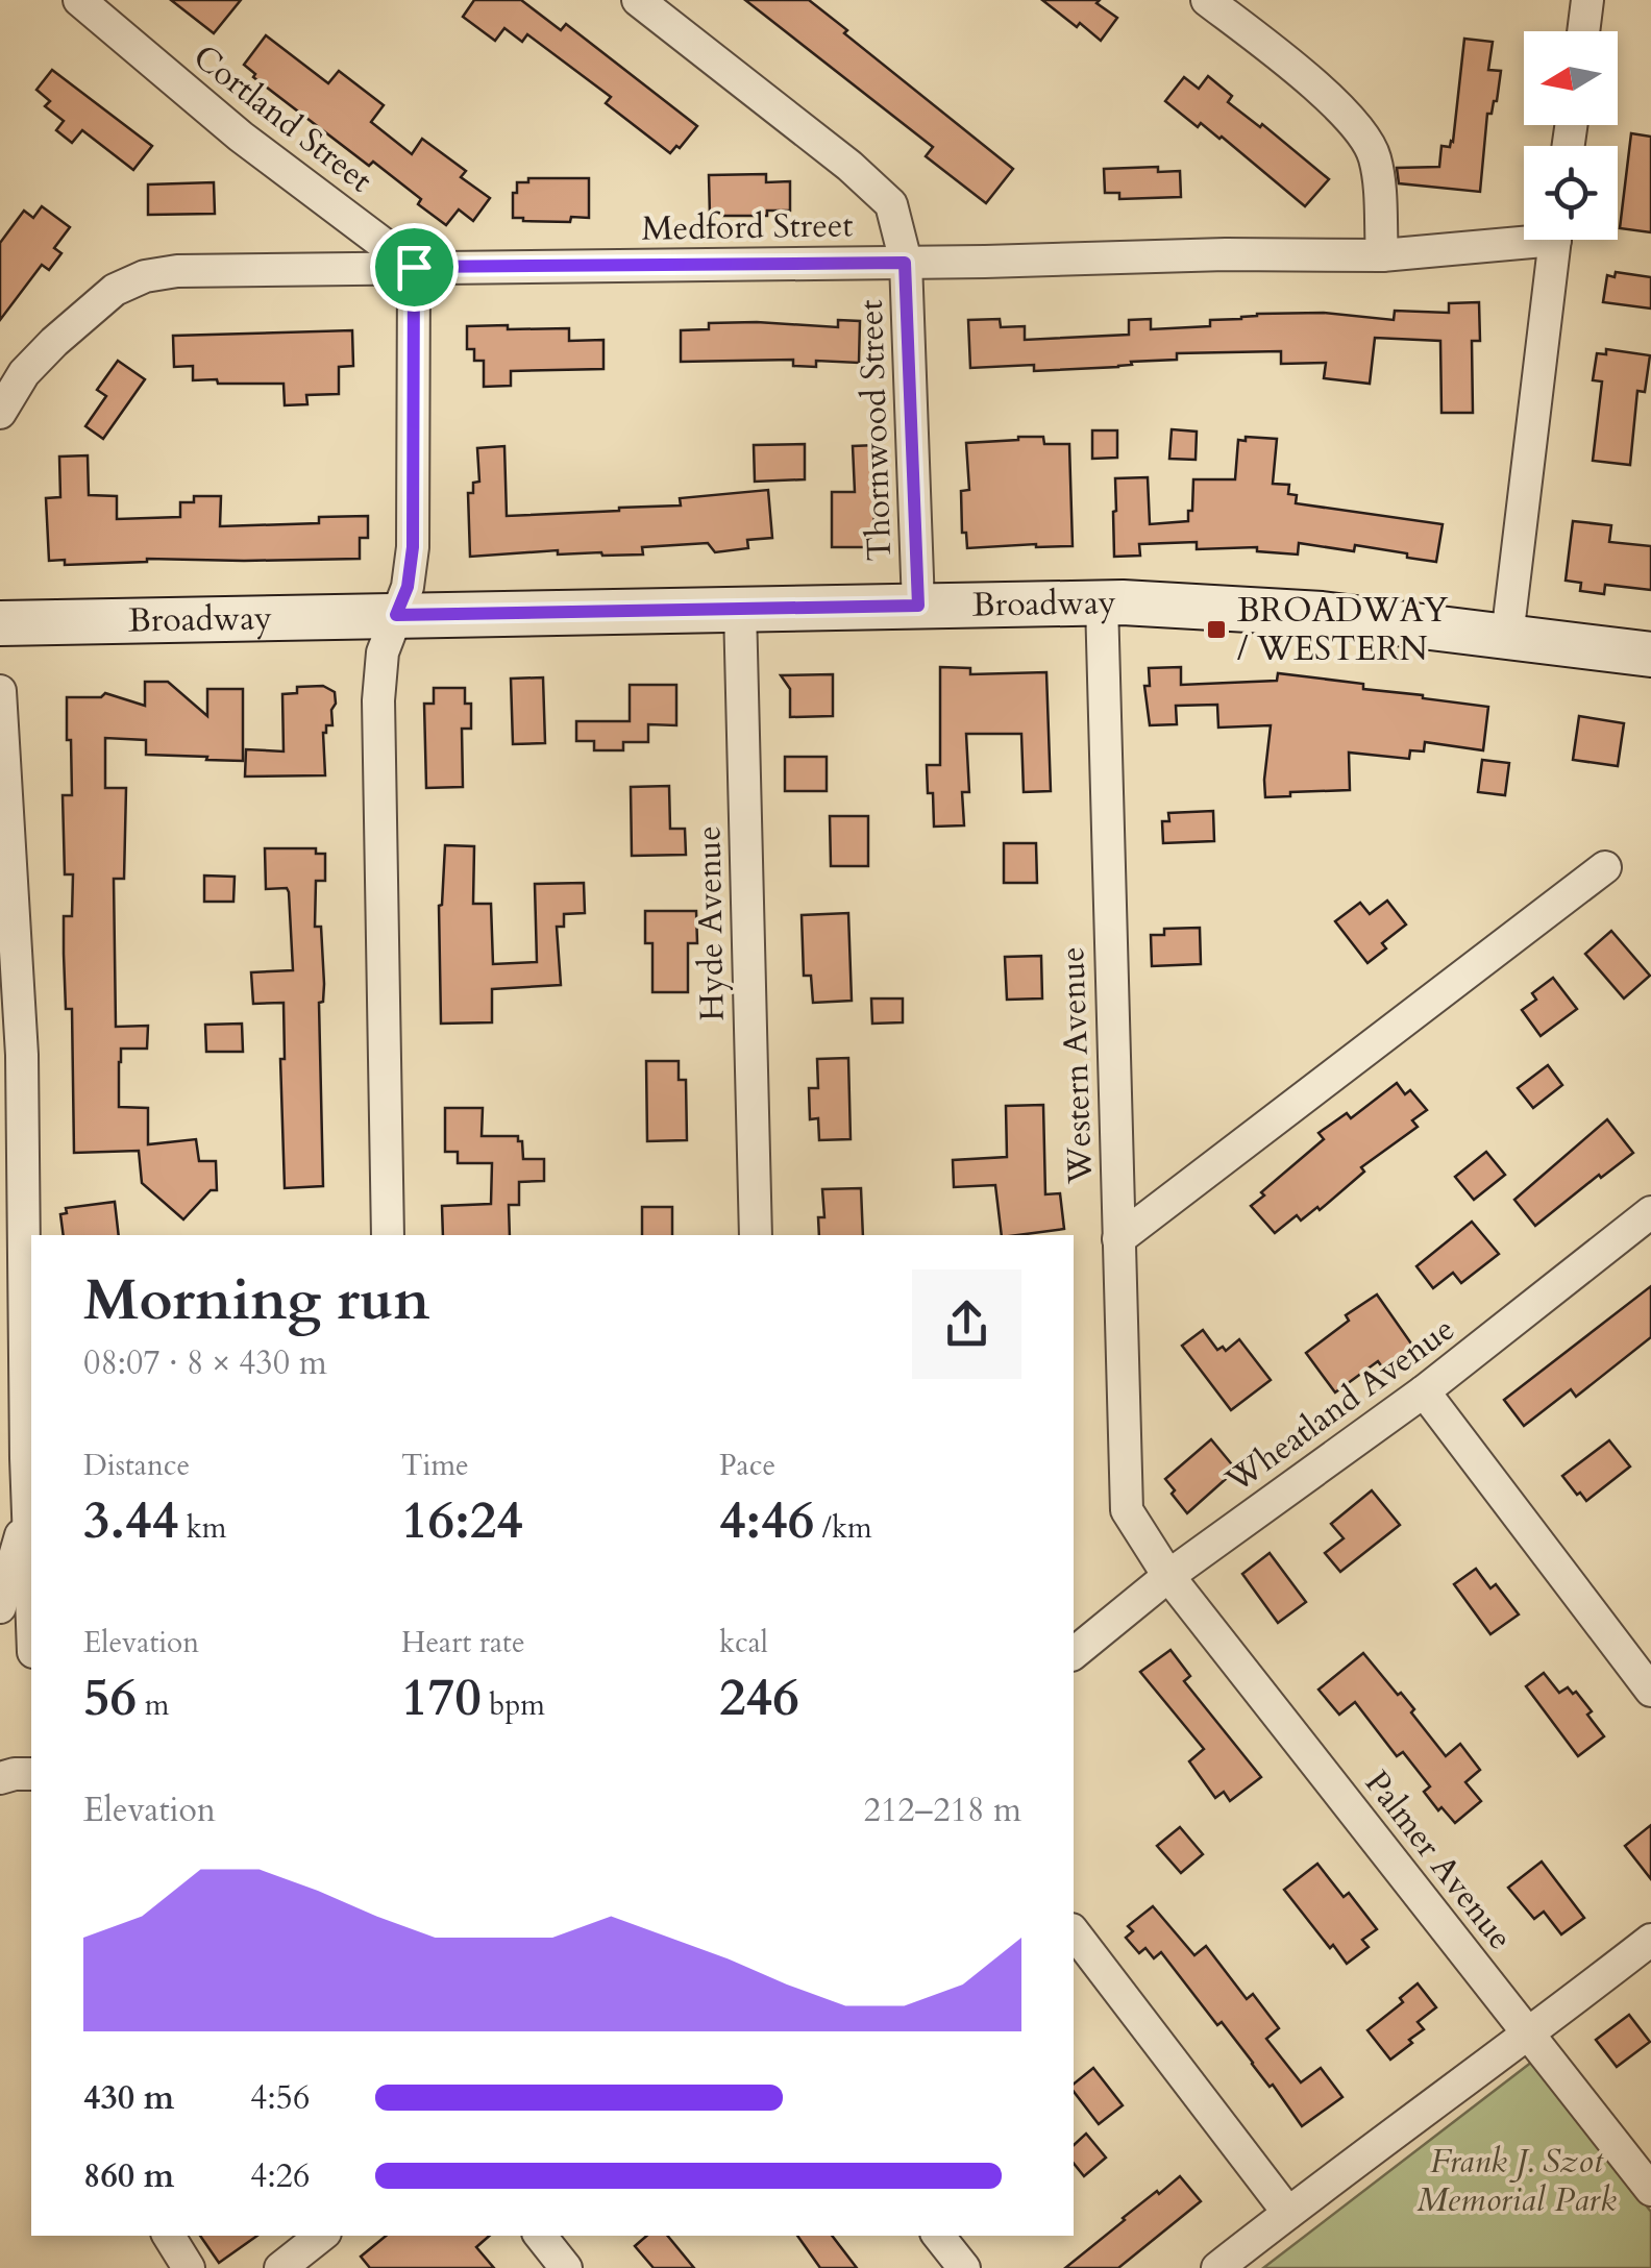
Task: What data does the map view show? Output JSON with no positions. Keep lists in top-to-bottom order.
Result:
{
  "streets": {
    "main road": ["Broadway"],
    "street": [
      "Cortland Street",
      "Medford Street",
      "Thornwood Street",
      "Hyde Avenue",
      "Western Avenue",
      "Wheatland Avenue",
      "Palmer Avenue"
    ]
  },
  "crossings": [
    ["Cortland Street", "Medford Street"],
    ["Medford Street", "Thornwood Street"],
    ["Thornwood Street", "Broadway"],
    ["Broadway", "Hyde Avenue"],
    ["Broadway", "Western Avenue"],
    ["Western Avenue", "Wheatland Avenue"],
    ["Western Avenue", "Palmer Avenue"],
    ["Wheatland Avenue", "Palmer Avenue"]
  ],
  "parks": ["Frank J. Szot Memorial Park"],
  "places": {
    "transit": ["BROADWAY / WESTERN"]
  },
  "north": "left",
  "page": {
    "heading": ["Morning run", "08:07 · 8 × 430 m"],
    "stats": [
      ["Distance", "3.44 km"],
      ["Time", "16:24"],
      ["Pace", "4:46 /km"],
      ["Elevation", "56 m"],
      ["Heart rate", "170 bpm"],
      ["kcal", "246"]
    ],
    "chart": ["Elevation", "212–218 m"],
    "list": [
      {
        "name": "430 m",
        "note": "4:56"
      },
      {
        "name": "860 m",
        "note": "4:26"
      }
    ]
  }
}
